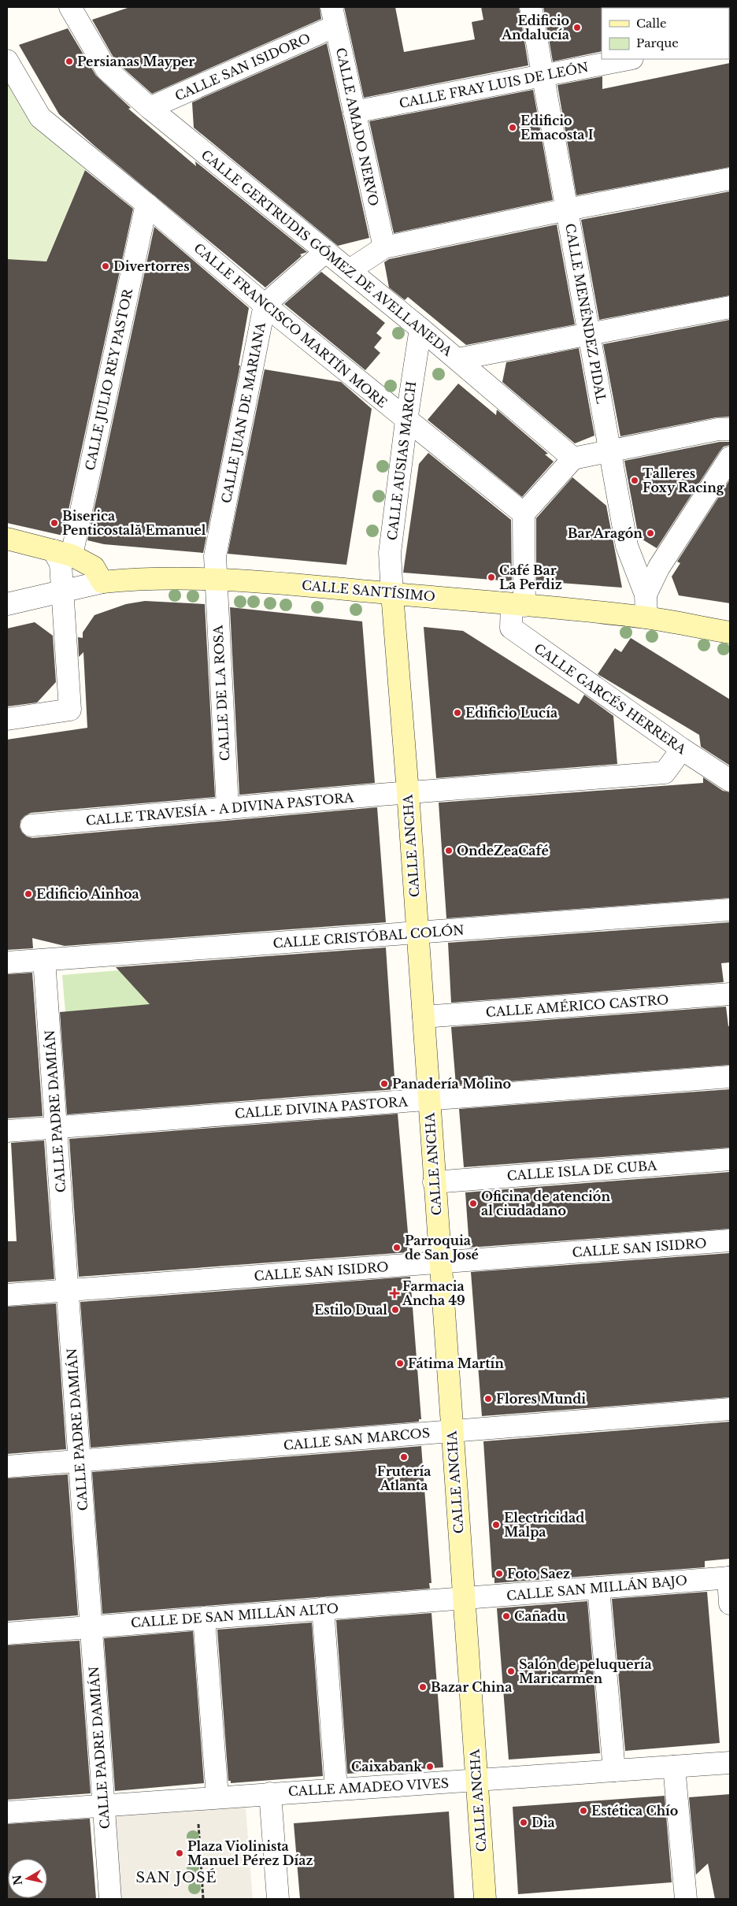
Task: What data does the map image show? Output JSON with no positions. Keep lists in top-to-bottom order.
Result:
{
  "streets": {
    "main road": ["CALLE SANTÍSIMO", "CALLE ANCHA"],
    "street": [
      "CALLE SAN ISIDORO",
      "CALLE FRAY LUIS DE LEÓN",
      "CALLE AMADO NERVO",
      "CALLE GERTRUDIS GÓMEZ DE AVELLANEDA",
      "CALLE MENÉNDEZ PIDAL",
      "CALLE FRANCISCO MARTÍN MORE",
      "CALLE JULIO REY PASTOR",
      "CALLE JUAN DE MARIANA",
      "CALLE AUSIAS MARCH",
      "CALLE DE LA ROSA",
      "CALLE GARCÉS HERRERA",
      "CALLE TRAVESÍA - A DIVINA PASTORA",
      "CALLE CRISTÓBAL COLÓN",
      "CALLE AMÉRICO CASTRO",
      "CALLE DIVINA PASTORA",
      "CALLE PADRE DAMIÁN",
      "CALLE ISLA DE CUBA",
      "CALLE SAN ISIDRO",
      "CALLE SAN MARCOS",
      "CALLE SAN MILLÁN BAJO",
      "CALLE DE SAN MILLÁN ALTO",
      "CALLE AMADEO VIVES"
    ]
  },
  "crossings": [
    ["CALLE SAN ISIDORO", "CALLE AMADO NERVO"],
    ["CALLE SAN ISIDORO", "CALLE GERTRUDIS GÓMEZ DE AVELLANEDA"],
    ["CALLE FRAY LUIS DE LEÓN", "CALLE AMADO NERVO"],
    ["CALLE FRAY LUIS DE LEÓN", "CALLE MENÉNDEZ PIDAL"],
    ["CALLE GERTRUDIS GÓMEZ DE AVELLANEDA", "CALLE JUAN DE MARIANA"],
    ["CALLE GERTRUDIS GÓMEZ DE AVELLANEDA", "CALLE AUSIAS MARCH"],
    ["CALLE MENÉNDEZ PIDAL", "CALLE SANTÍSIMO"],
    ["CALLE FRANCISCO MARTÍN MORE", "CALLE JULIO REY PASTOR"],
    ["CALLE FRANCISCO MARTÍN MORE", "CALLE JUAN DE MARIANA"],
    ["CALLE FRANCISCO MARTÍN MORE", "CALLE AUSIAS MARCH"],
    ["CALLE JUAN DE MARIANA", "CALLE SANTÍSIMO"],
    ["CALLE JUAN DE MARIANA", "CALLE DE LA ROSA"],
    ["CALLE AUSIAS MARCH", "CALLE SANTÍSIMO"],
    ["CALLE AUSIAS MARCH", "CALLE ANCHA"],
    ["CALLE SANTÍSIMO", "CALLE DE LA ROSA"],
    ["CALLE SANTÍSIMO", "CALLE GARCÉS HERRERA"],
    ["CALLE SANTÍSIMO", "CALLE ANCHA"],
    ["CALLE DE LA ROSA", "CALLE TRAVESÍA - A DIVINA PASTORA"],
    ["CALLE GARCÉS HERRERA", "CALLE TRAVESÍA - A DIVINA PASTORA"],
    ["CALLE TRAVESÍA - A DIVINA PASTORA", "CALLE ANCHA"],
    ["CALLE ANCHA", "CALLE CRISTÓBAL COLÓN"],
    ["CALLE ANCHA", "CALLE AMÉRICO CASTRO"],
    ["CALLE ANCHA", "CALLE DIVINA PASTORA"],
    ["CALLE ANCHA", "CALLE ISLA DE CUBA"],
    ["CALLE ANCHA", "CALLE SAN ISIDRO"],
    ["CALLE ANCHA", "CALLE SAN MARCOS"],
    ["CALLE ANCHA", "CALLE SAN MILLÁN BAJO"],
    ["CALLE ANCHA", "CALLE DE SAN MILLÁN ALTO"],
    ["CALLE ANCHA", "CALLE AMADEO VIVES"],
    ["CALLE CRISTÓBAL COLÓN", "CALLE PADRE DAMIÁN"],
    ["CALLE DIVINA PASTORA", "CALLE PADRE DAMIÁN"],
    ["CALLE PADRE DAMIÁN", "CALLE SAN ISIDRO"],
    ["CALLE PADRE DAMIÁN", "CALLE SAN MARCOS"],
    ["CALLE PADRE DAMIÁN", "CALLE DE SAN MILLÁN ALTO"],
    ["CALLE PADRE DAMIÁN", "CALLE AMADEO VIVES"],
    ["CALLE SAN MILLÁN BAJO", "CALLE DE SAN MILLÁN ALTO"]
  ],
  "districts": ["SAN JOSÉ"],
  "places": {
    "other": [
      "Edificio Andalucía",
      "Persianas Mayper",
      "Edificio Emacosta I",
      "Divertorres",
      "Talleres Foxy Racing",
      "Biserica Penticostală Emanuel",
      "Bar Aragón",
      "Café Bar La Perdiz",
      "Edificio Lucía",
      "OndeZeaCafé",
      "Edificio Ainhoa",
      "Panadería Molino",
      "Oficina de atención al ciudadano",
      "Parroquia de San José",
      "Estilo Dual",
      "Fátima Martín",
      "Flores Mundi",
      "Frutería Atlanta",
      "Electricidad Malpa",
      "Foto Saez",
      "Cañadu",
      "Salón de peluquería Maricarmen",
      "Bazar China",
      "Caixabank",
      "Estética Chío",
      "Dia",
      "Plaza Violinista Manuel Pérez Díaz"
    ],
    "health": ["Farmacia Ancha 49"]
  },
  "legend": ["Calle", "Parque"],
  "north": "left"
}
